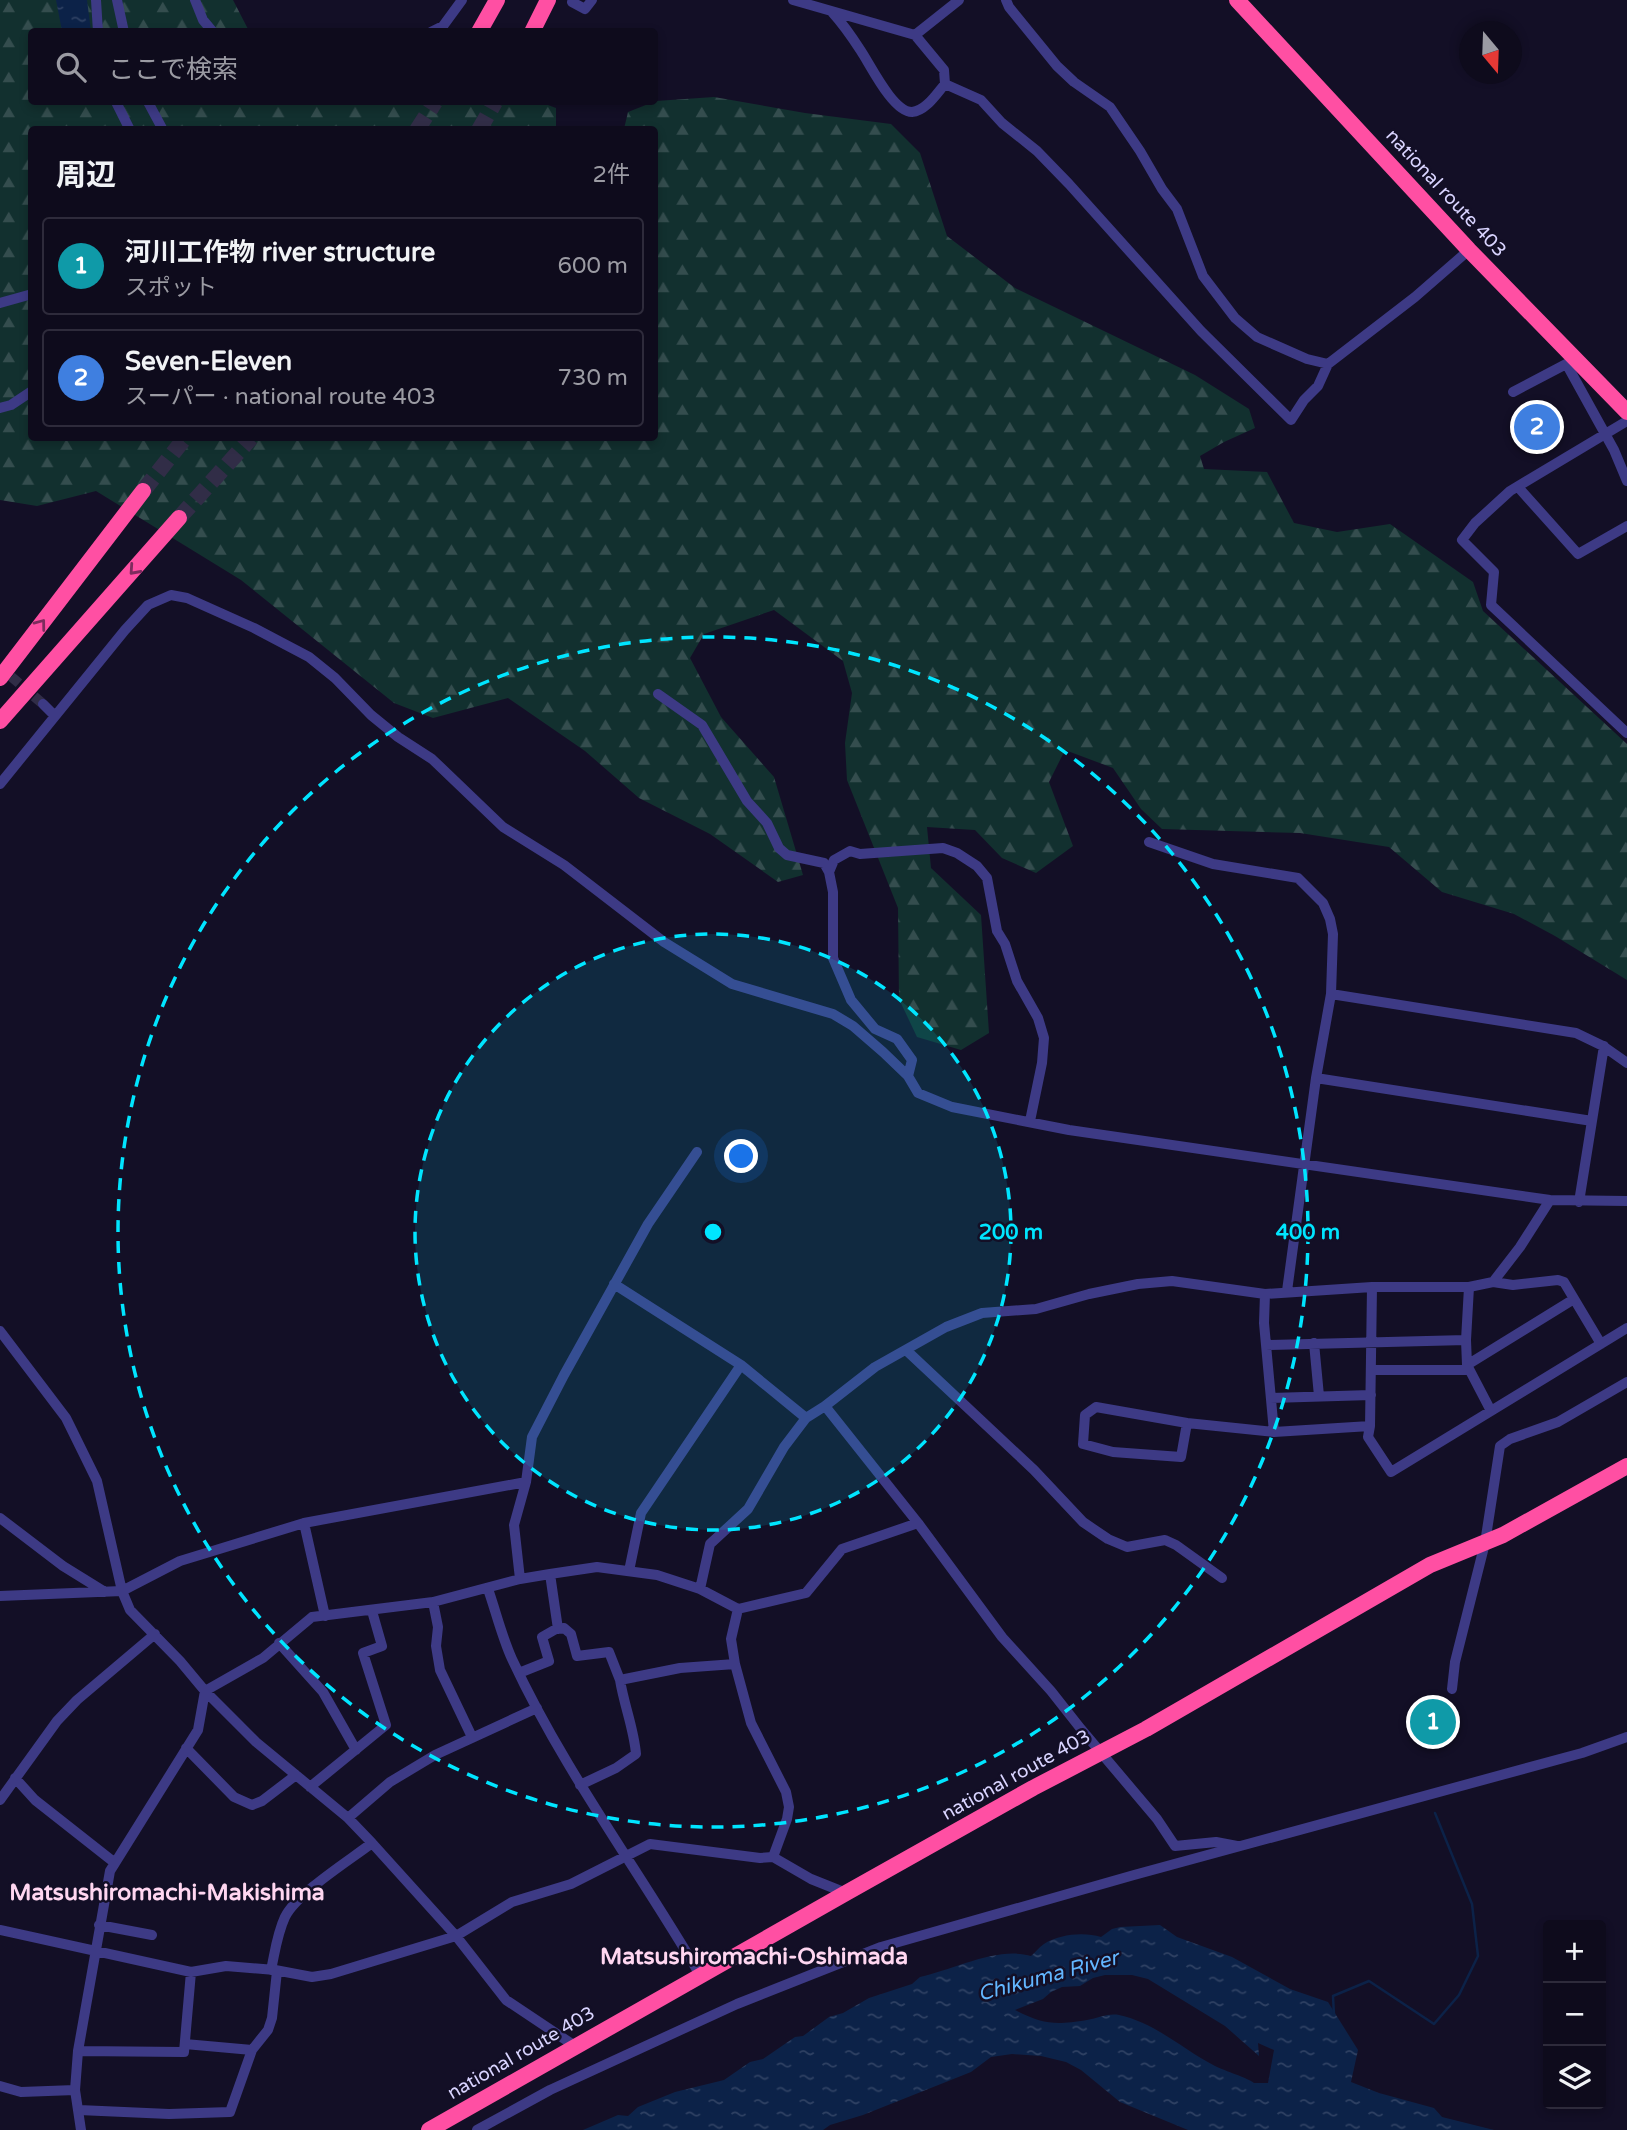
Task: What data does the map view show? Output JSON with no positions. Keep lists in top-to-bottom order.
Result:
{
  "streets": {
    "highway": ["national route 403"]
  },
  "districts": ["Matsushiromachi-Makishima", "Matsushiromachi-Oshimada"],
  "water": ["Chikuma River"],
  "north": "bottom",
  "page": {
    "search": "ここで検索",
    "heading": ["周辺", "2件"],
    "list": [
      {
        "mark": "1",
        "name": "河川工作物 river structure",
        "note": "スポット",
        "value": "600 m"
      },
      {
        "mark": "2",
        "name": "Seven-Eleven",
        "note": "スーパー · national route 403",
        "value": "730 m"
      }
    ],
    "pins": ["2", "1"],
    "map_buttons": ["+", "−"]
  },
  "rings": ["200 m", "400 m"]
}
